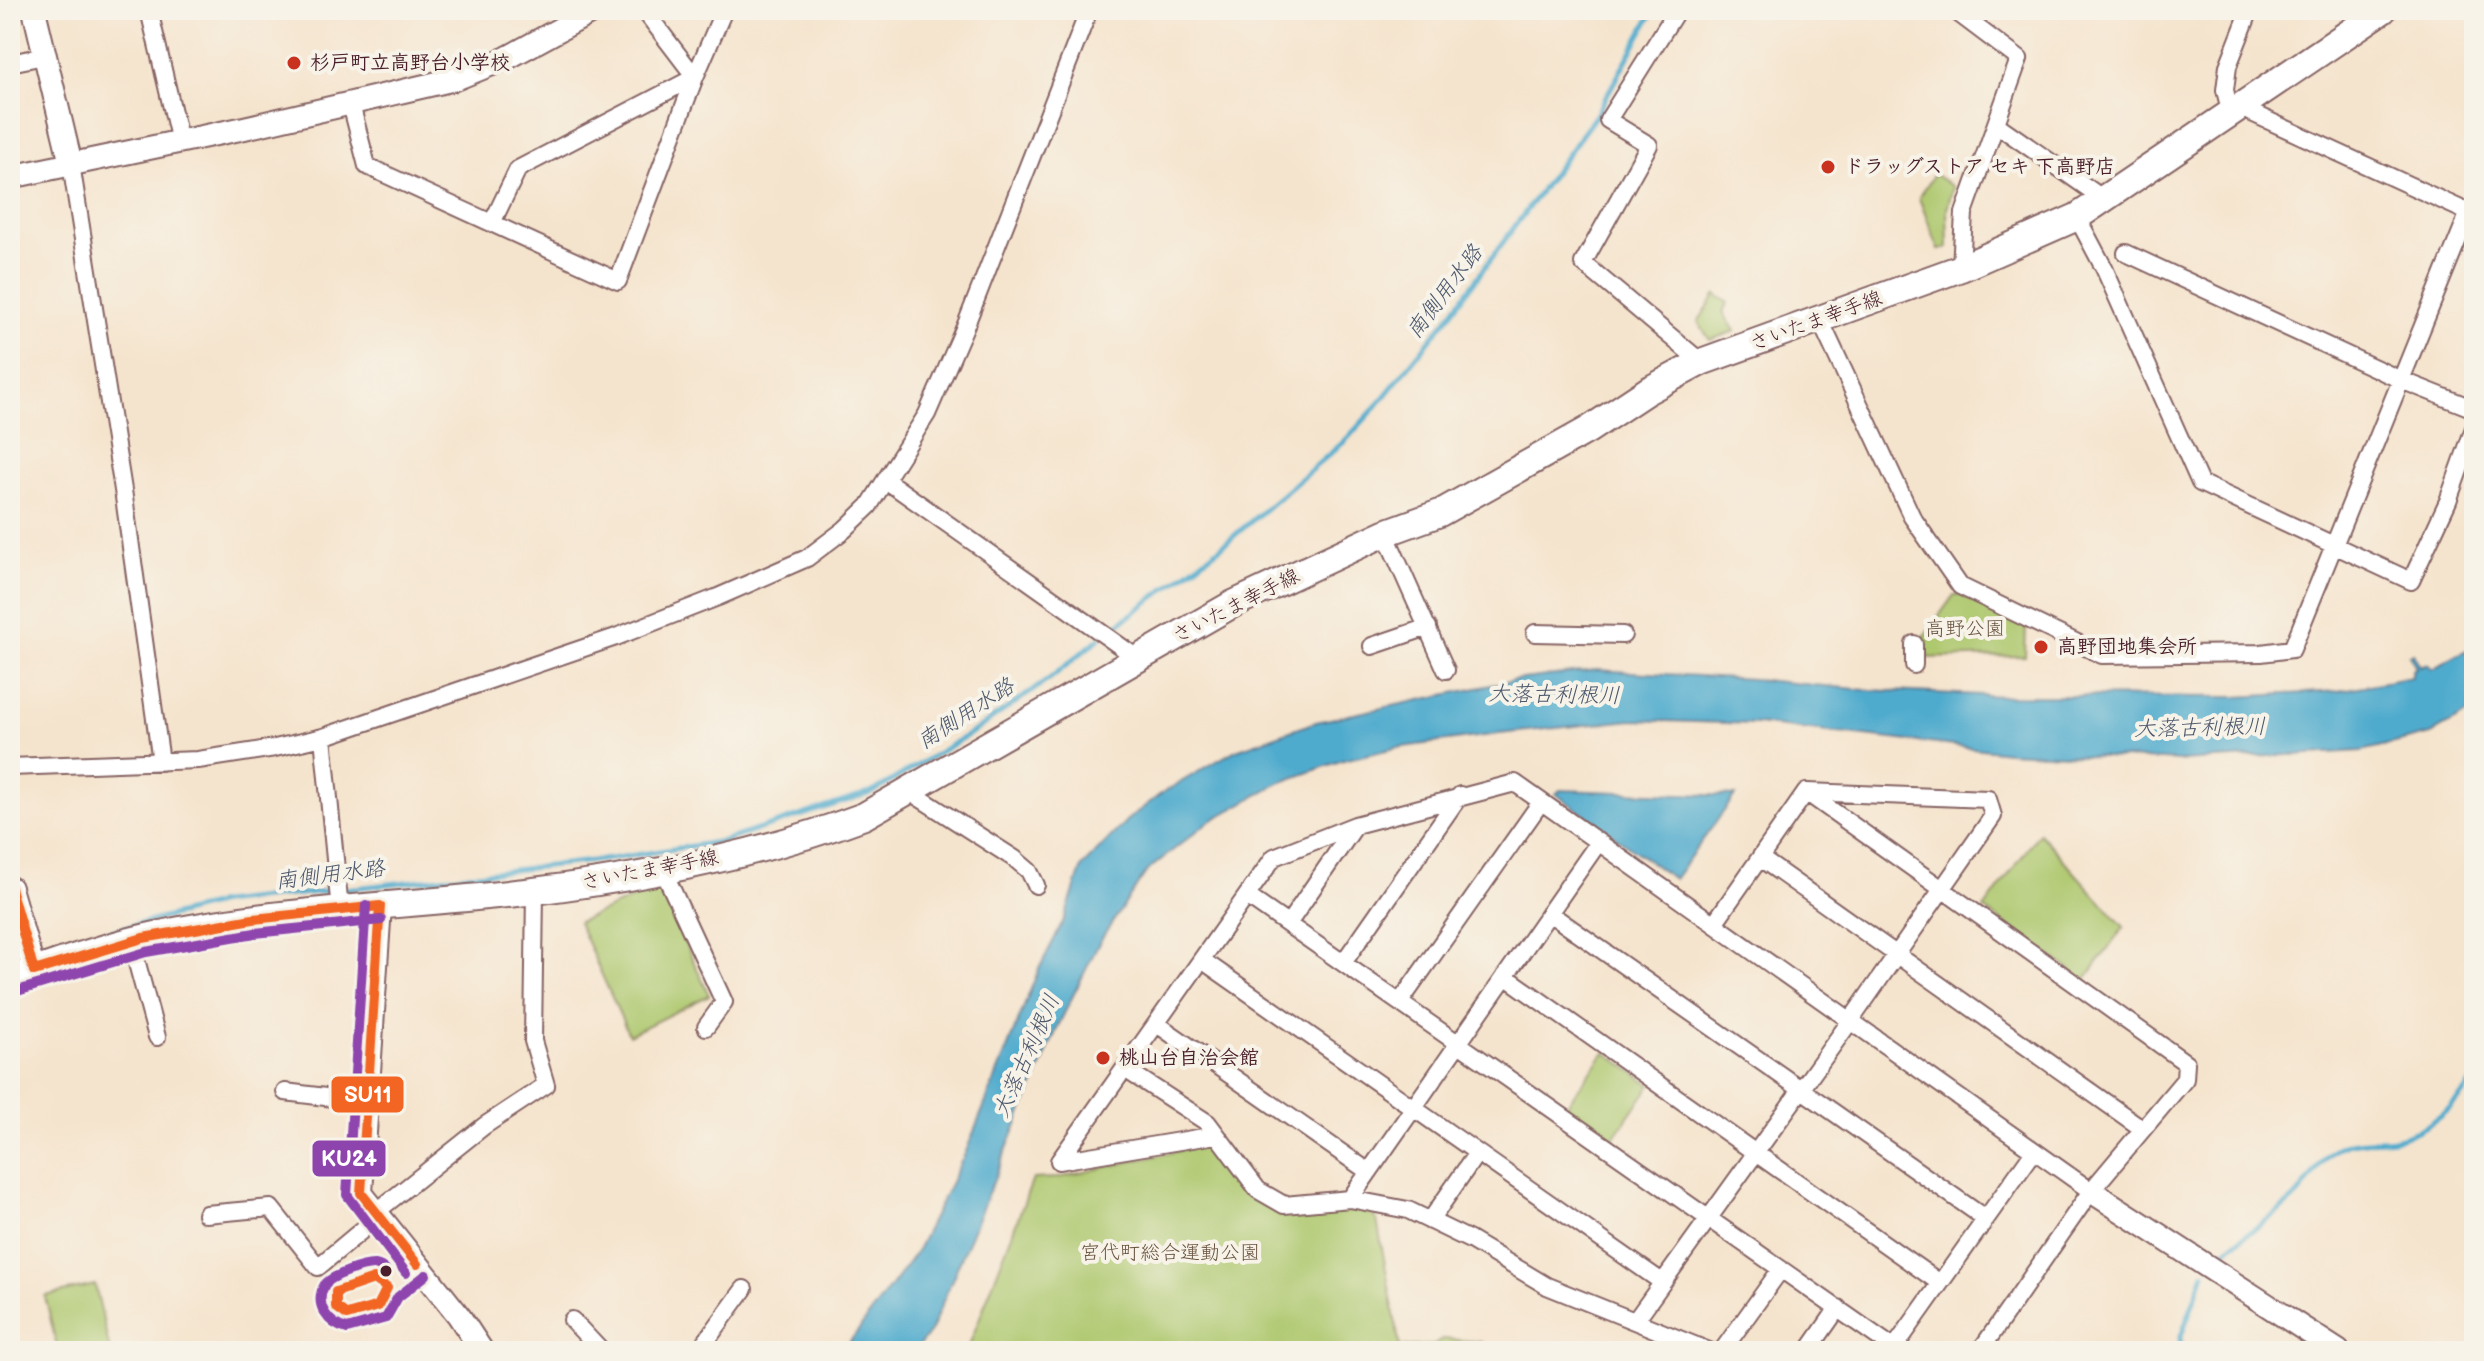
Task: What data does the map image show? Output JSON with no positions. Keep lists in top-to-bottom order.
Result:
{
  "streets": {
    "main road": ["さいたま幸手線"]
  },
  "water": ["南側用水路", "大落古利根川"],
  "parks": ["高野公園", "宮代町総合運動公園"],
  "places": [
    "杉戸町立高野台小学校",
    "ドラッグストア セキ 下高野店",
    "高野団地集会所",
    "桃山台自治会館"
  ],
  "lines": ["transit line SU11", "transit line KU24"]
}
